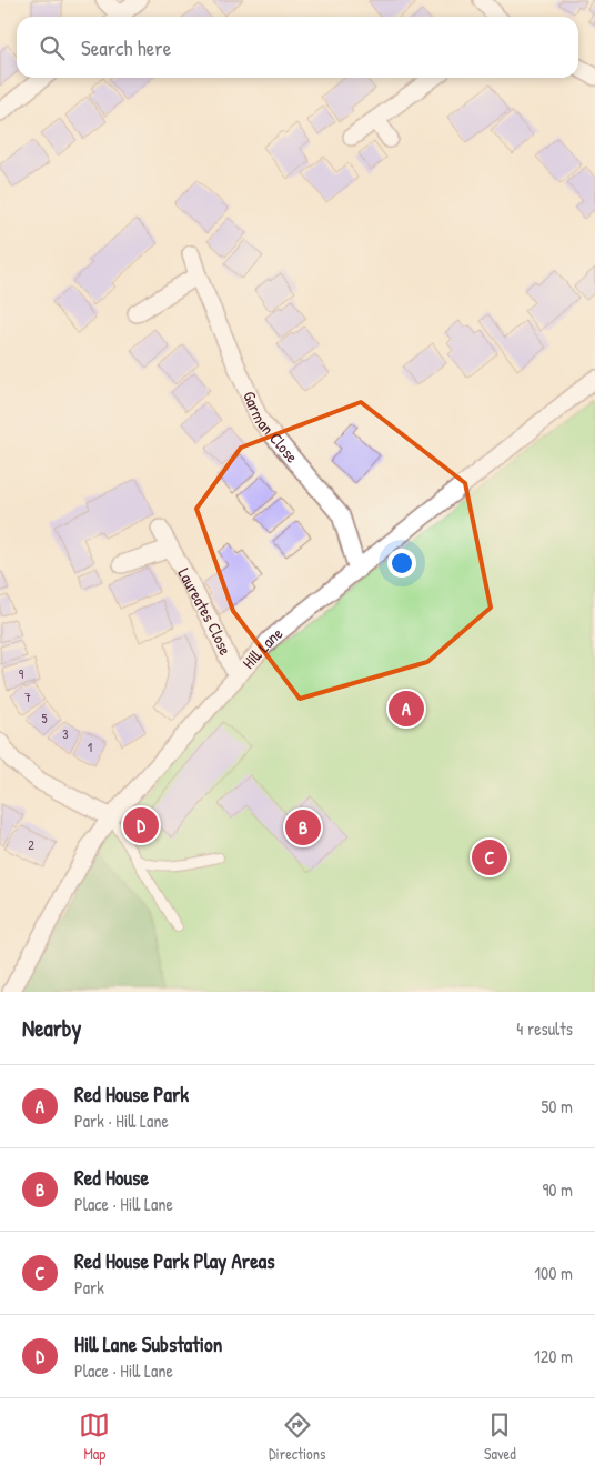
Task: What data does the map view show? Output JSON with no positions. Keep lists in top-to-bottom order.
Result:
{
  "streets": {
    "street": ["Garman Close", "Laureates Close", "Hill Lane"]
  },
  "crossings": [
    ["Garman Close", "Hill Lane"],
    ["Laureates Close", "Hill Lane"]
  ],
  "house_numbers": [
    "9",
    "7",
    "5",
    "3",
    "1",
    "2"
  ],
  "page": {
    "search": "Search here",
    "pins": [
      "A",
      "D",
      "B",
      "C"
    ],
    "heading": ["Nearby", "4 results"],
    "list": [
      {
        "mark": "A",
        "name": "Red House Park",
        "note": "Park · Hill Lane",
        "value": "50 m"
      },
      {
        "mark": "B",
        "name": "Red House",
        "note": "Place · Hill Lane",
        "value": "90 m"
      },
      {
        "mark": "C",
        "name": "Red House Park Play Areas",
        "note": "Park",
        "value": "100 m"
      },
      {
        "mark": "D",
        "name": "Hill Lane Substation",
        "note": "Place · Hill Lane",
        "value": "120 m"
      }
    ],
    "nav": ["Map", "Directions", "Saved"]
  }
}
